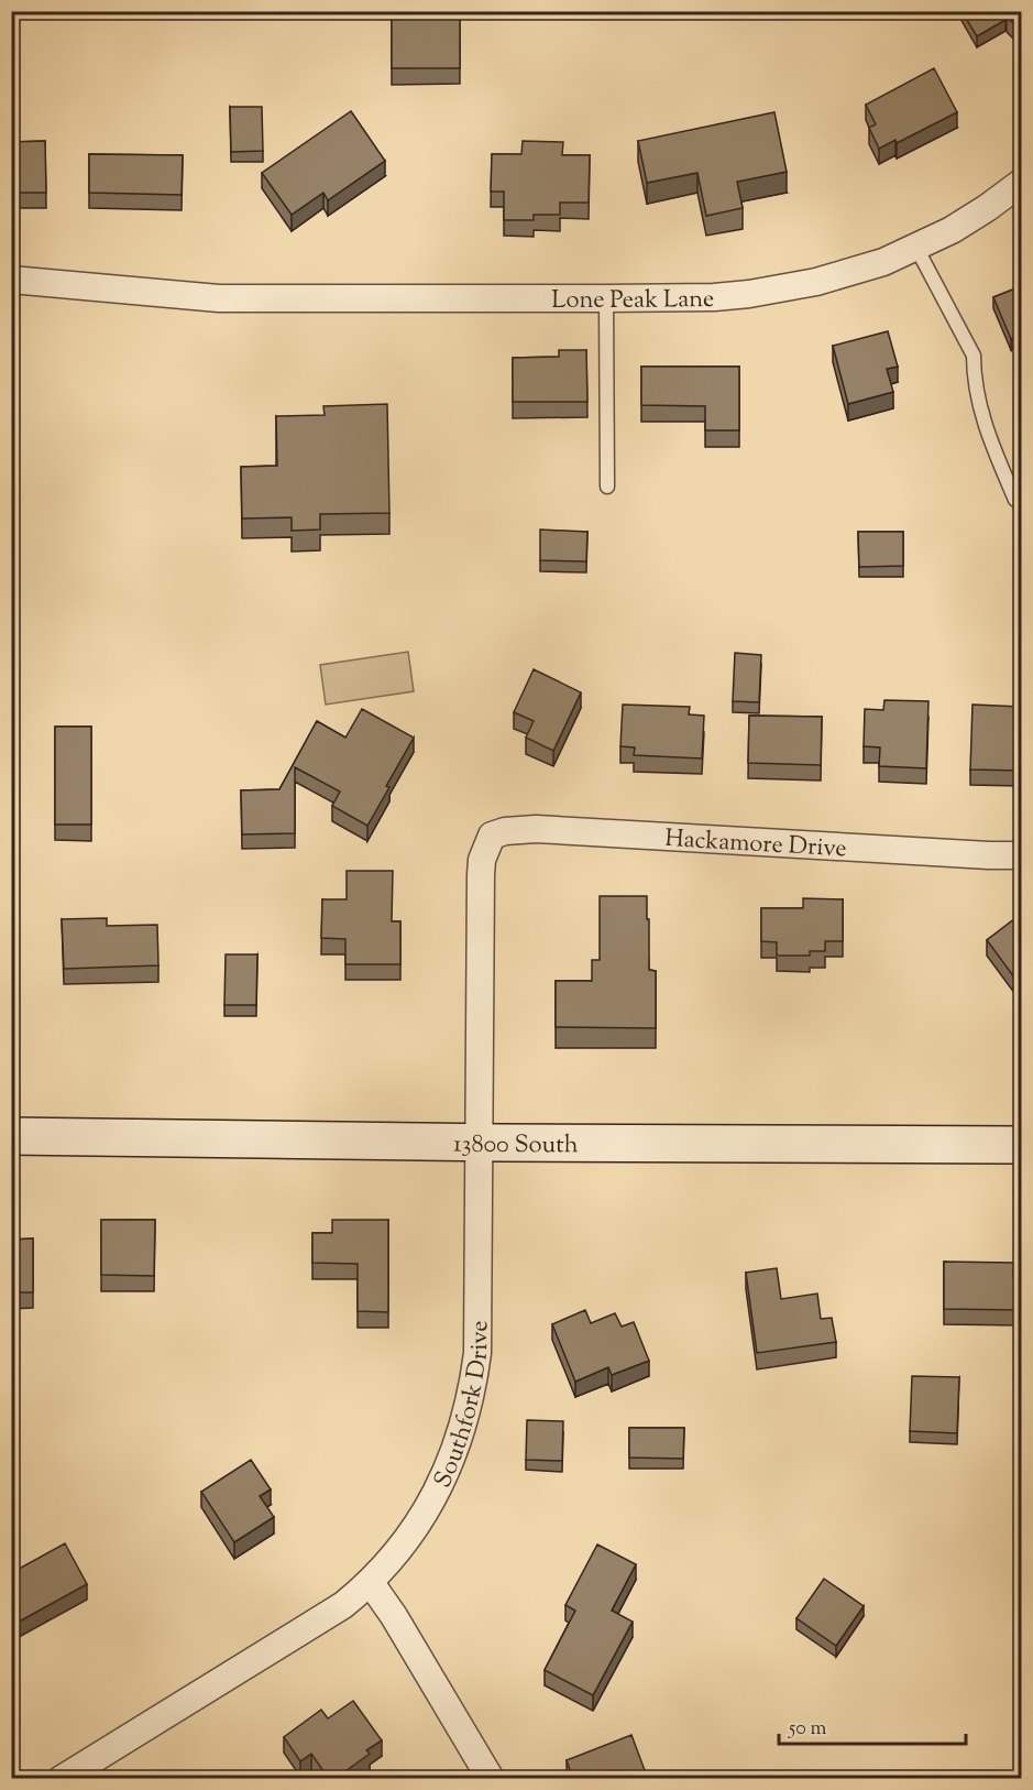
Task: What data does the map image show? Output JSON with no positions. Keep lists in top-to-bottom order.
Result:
{
  "streets": {
    "main road": ["13800 South"],
    "street": ["Lone Peak Lane", "Hackamore Drive", "Southfork Drive"]
  },
  "crossings": [
    ["Hackamore Drive", "Southfork Drive"],
    ["13800 South", "Southfork Drive"]
  ],
  "scale_bar": "50 m"
}
